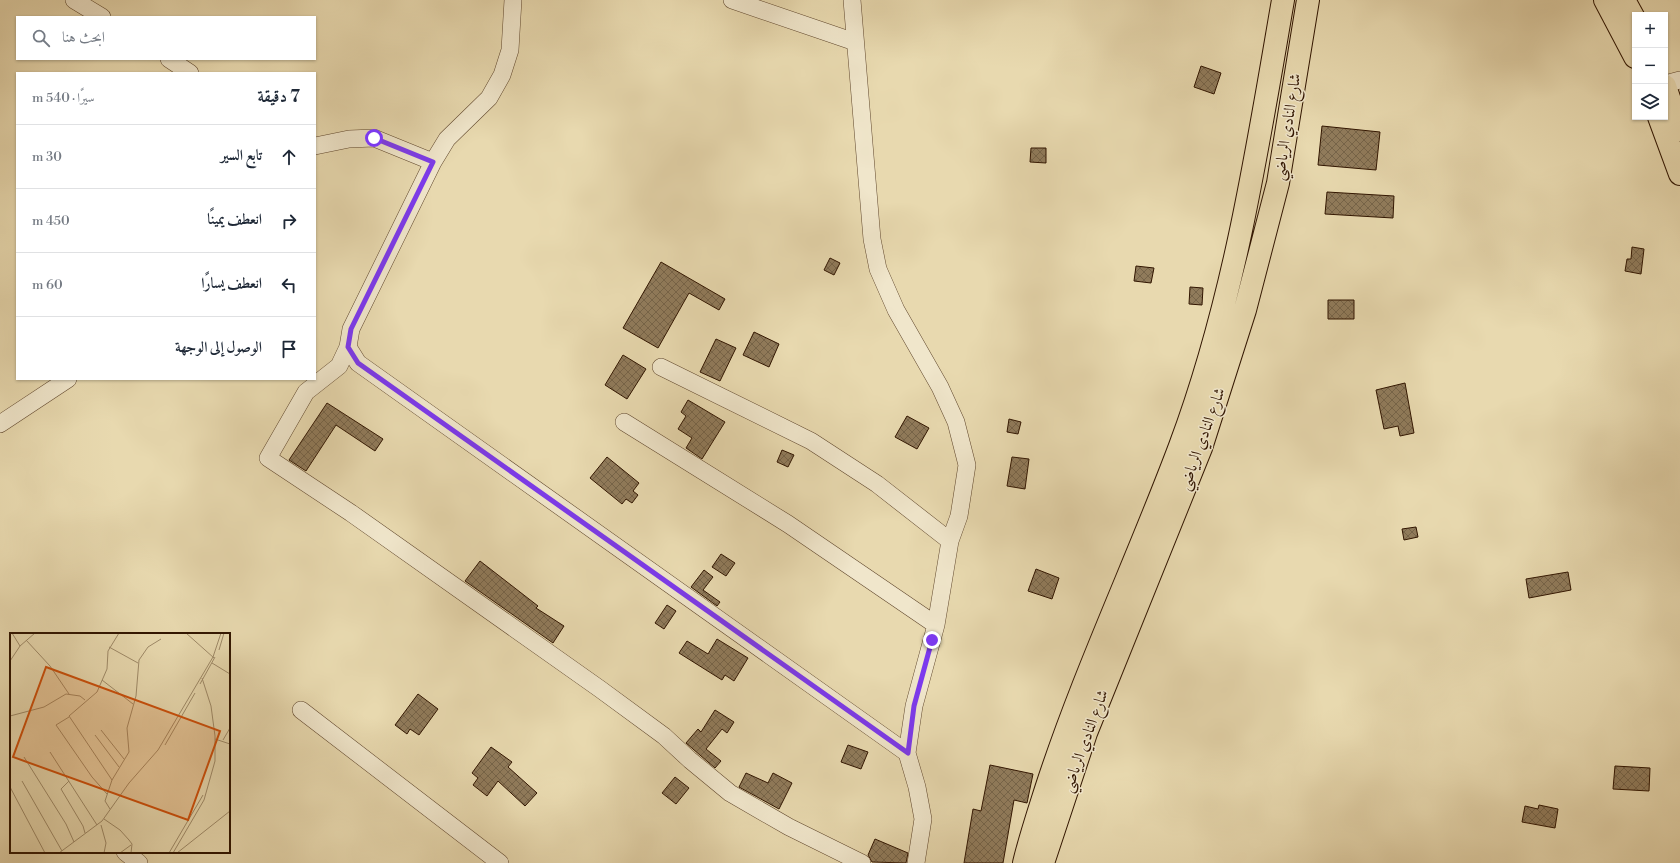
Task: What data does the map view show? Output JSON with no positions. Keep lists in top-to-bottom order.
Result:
{
  "streets": {
    "main road": ["شارع النادي الرياضي"]
  },
  "page": {
    "map_buttons": ["+", "−"],
    "search": "ابحث هنا",
    "heading": ["7 دقيقة", "سيرًا · 540 m"],
    "list": [
      ["تابع السير", "30 m"],
      ["انعطف يمينًا", "450 m"],
      ["انعطف يسارًا", "60 m"],
      "الوصول إلى الوجهة"
    ]
  }
}
